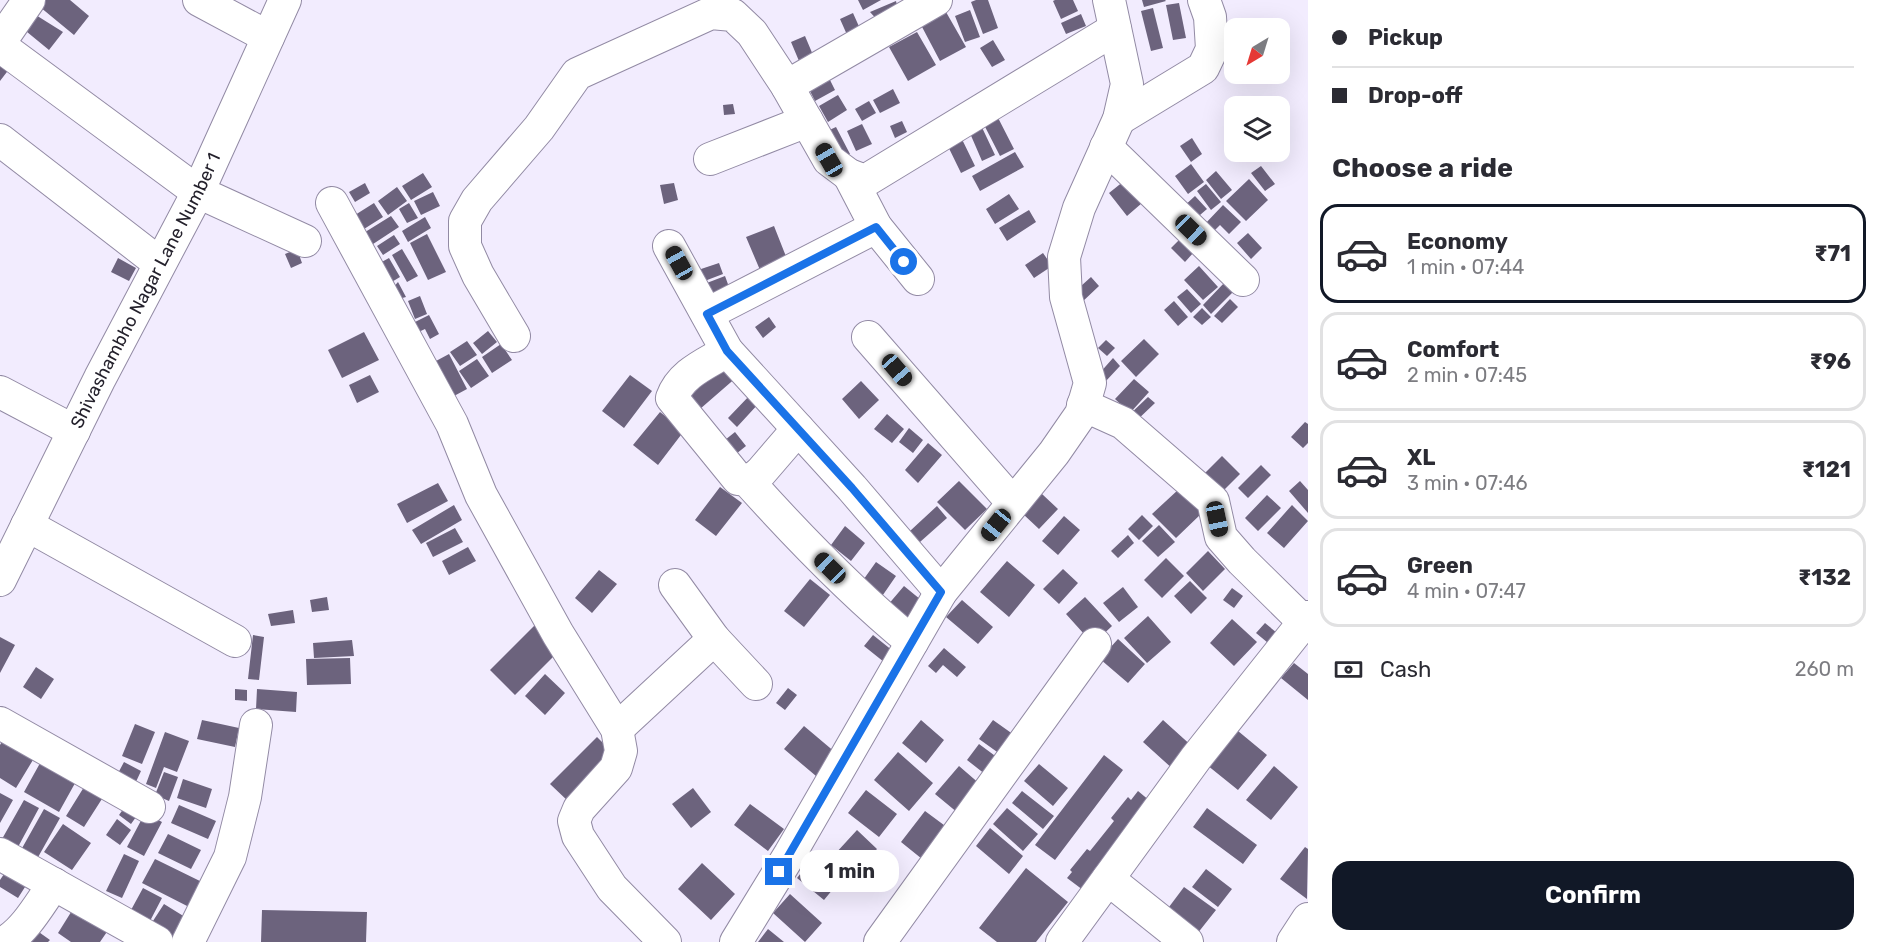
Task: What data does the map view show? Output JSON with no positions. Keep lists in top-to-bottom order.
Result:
{
  "streets": {
    "street": ["Shivashambho Nagar Lane Number 1"]
  },
  "north": "bottom left",
  "page": {
    "banner": ["Pickup", "Drop-off"],
    "heading": "Choose a ride",
    "list": [
      {
        "name": "Economy",
        "note": "1 min · 07:44",
        "value": "₹71"
      },
      {
        "name": "Comfort",
        "note": "2 min · 07:45",
        "value": "₹96"
      },
      {
        "name": "XL",
        "note": "3 min · 07:46",
        "value": "₹121"
      },
      {
        "name": "Green",
        "note": "4 min · 07:47",
        "value": "₹132"
      }
    ],
    "pay": ["Cash", "260 m"],
    "buttons": "Confirm",
    "bubble": "1 min"
  }
}
